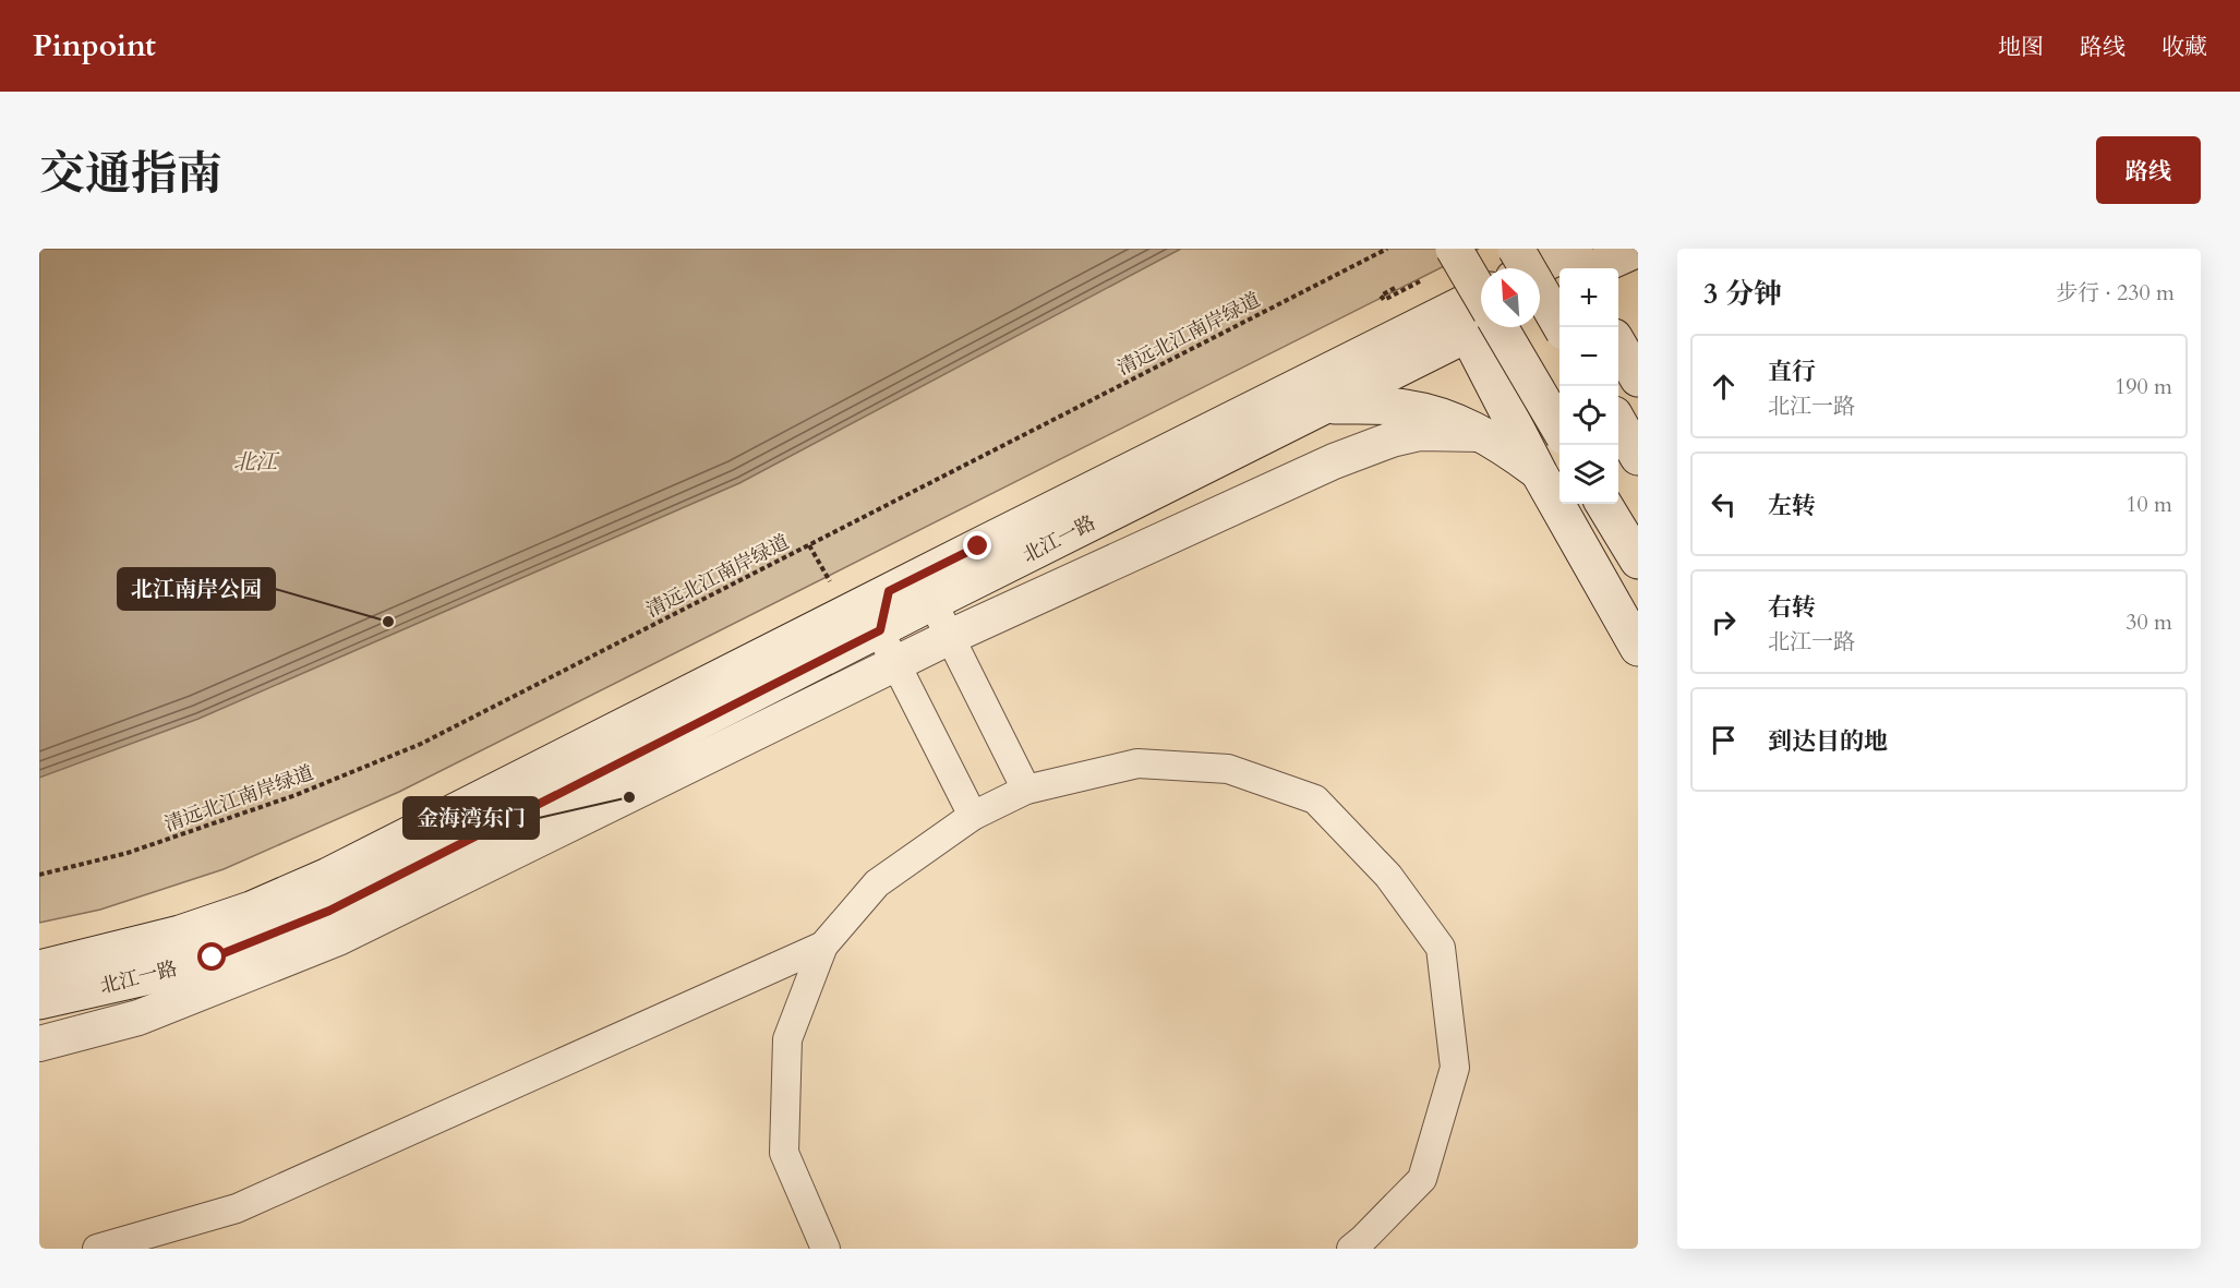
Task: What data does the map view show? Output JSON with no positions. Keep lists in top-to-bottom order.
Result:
{
  "streets": {
    "main road": ["北江一路"],
    "path": ["清远北江南岸绿道"]
  },
  "water": ["北江"],
  "places": ["北江南岸公园", "金海湾东门"],
  "north": "top left",
  "page": {
    "header": "Pinpoint",
    "nav": ["地图", "路线", "收藏"],
    "title": "交通指南",
    "buttons": "路线",
    "heading": ["3 分钟", "步行 · 230 m"],
    "map_buttons": ["+", "−"],
    "list": [
      ["直行", "北江一路", "190 m"],
      ["左转", "10 m"],
      ["右转", "北江一路", "30 m"],
      "到达目的地"
    ]
  }
}
